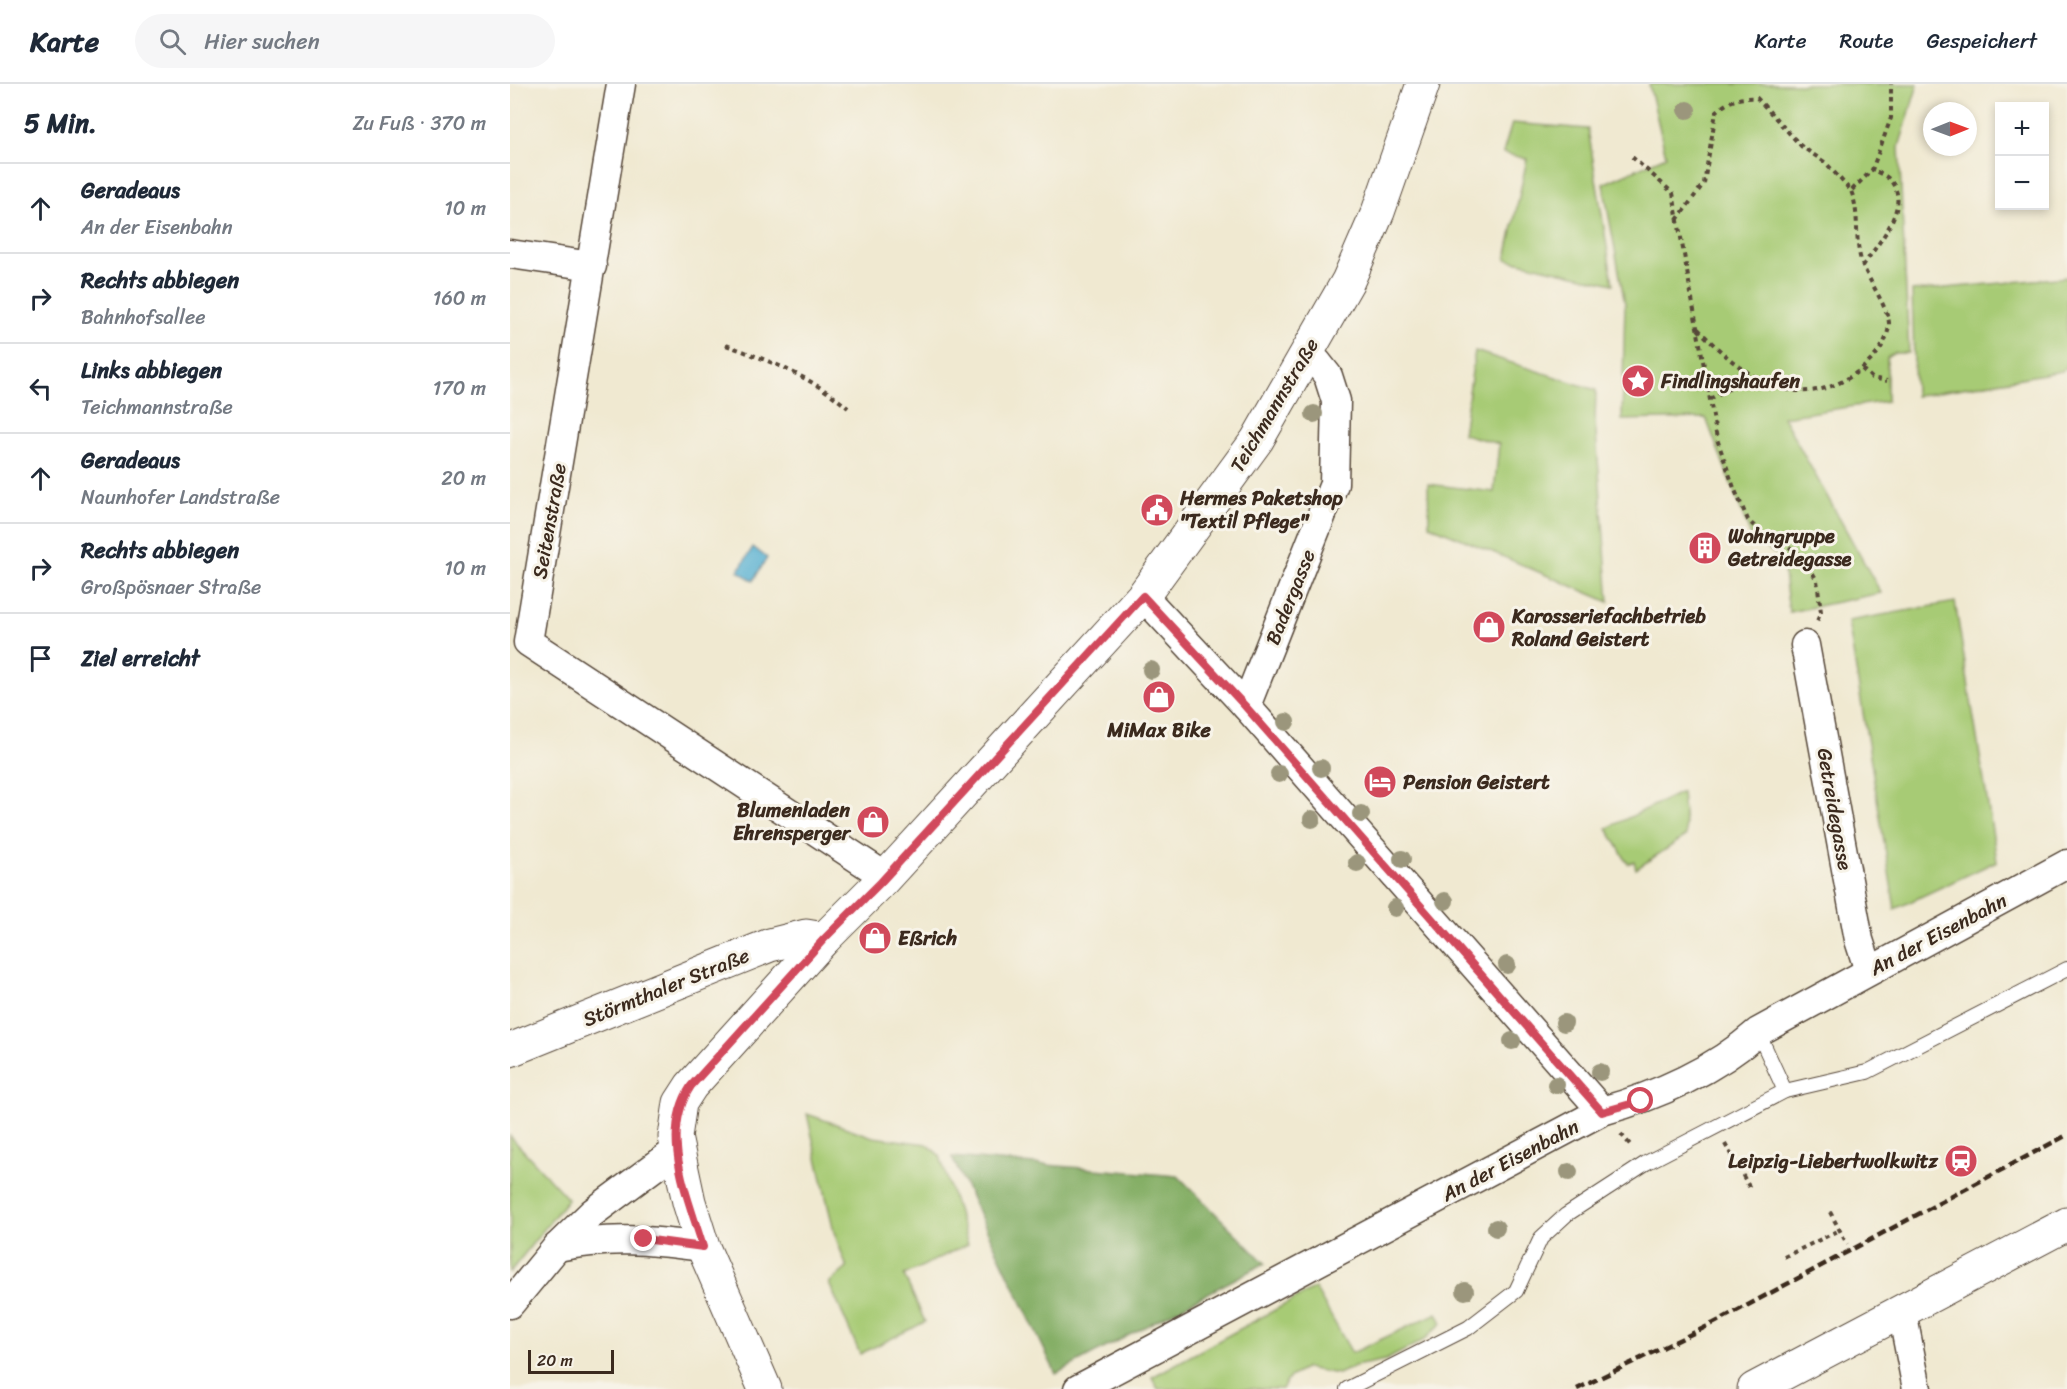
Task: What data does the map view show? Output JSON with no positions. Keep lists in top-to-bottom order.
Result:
{
  "streets": {
    "street": [
      "Teichmannstraße",
      "Seitenstraße",
      "Badergasse",
      "Getreidegasse",
      "An der Eisenbahn",
      "Störmthaler Straße"
    ]
  },
  "crossings": [
    ["Teichmannstraße", "Seitenstraße"],
    ["Teichmannstraße", "Badergasse"],
    ["Teichmannstraße", "Störmthaler Straße"],
    ["Getreidegasse", "An der Eisenbahn"]
  ],
  "places": {
    "place": ["Findlingshaufen"],
    "public building": ["Hermes Paketshop \"Textil Pflege\""],
    "building": ["Wohngruppe Getreidegasse"],
    "shop": [
      "Karosseriefachbetrieb Roland Geistert",
      "MiMax Bike",
      "Blumenladen Ehrensperger",
      "Eßrich"
    ],
    "hotel": ["Pension Geistert"],
    "station": ["Leipzig-Liebertwolkwitz"]
  },
  "scale_bar": "20 m",
  "north": "right",
  "page": {
    "header": "Karte",
    "search": "Hier suchen",
    "nav": ["Karte", "Route", "Gespeichert"],
    "heading": ["5 Min.", "Zu Fuß · 370 m"],
    "map_buttons": ["+", "−"],
    "list": [
      ["Geradeaus", "An der Eisenbahn", "10 m"],
      ["Rechts abbiegen", "Bahnhofsallee", "160 m"],
      ["Links abbiegen", "Teichmannstraße", "170 m"],
      ["Geradeaus", "Naunhofer Landstraße", "20 m"],
      ["Rechts abbiegen", "Großpösnaer Straße", "10 m"],
      "Ziel erreicht"
    ],
    "scale": "20 m"
  }
}
